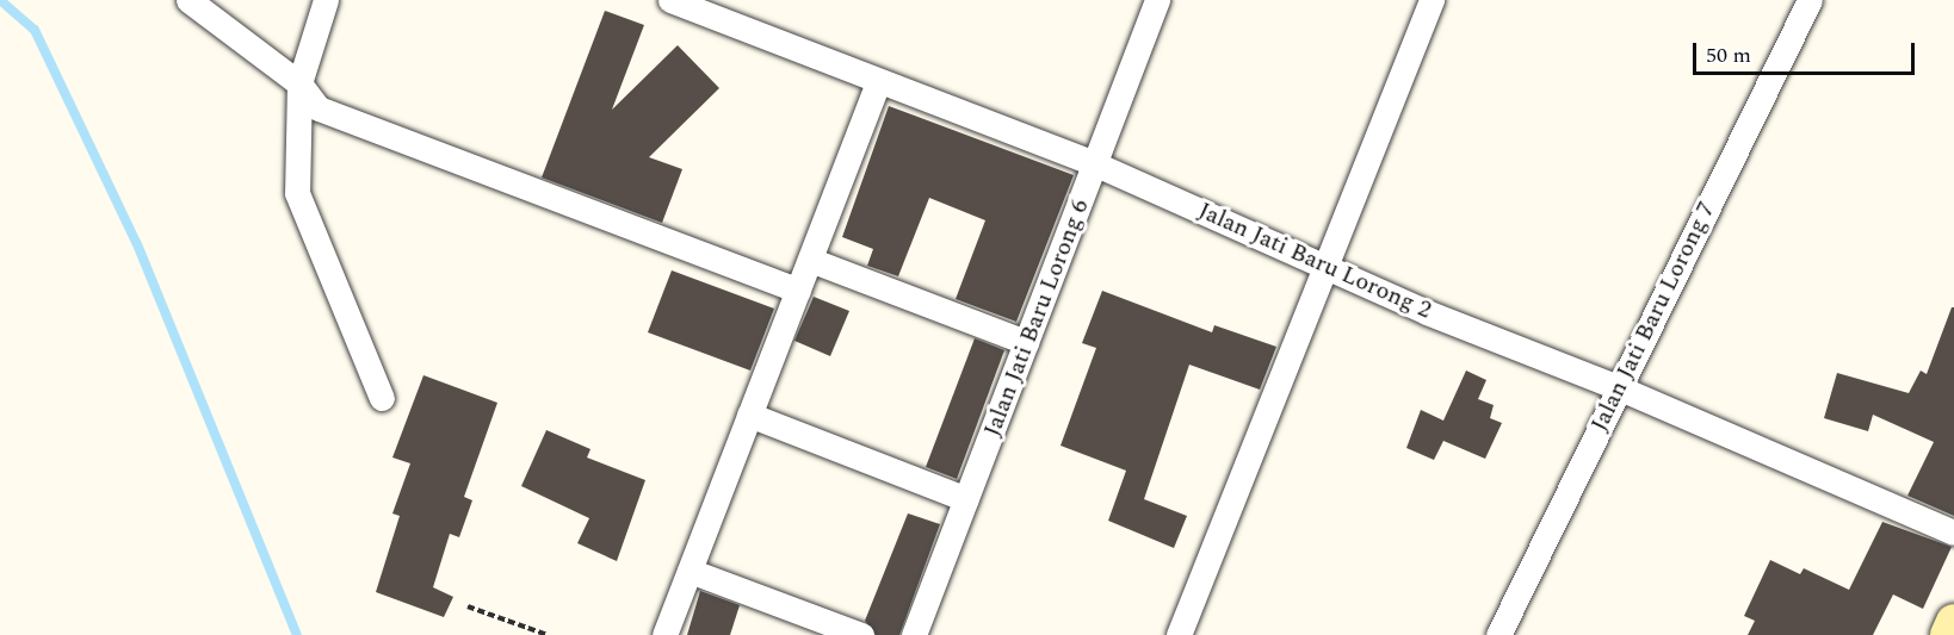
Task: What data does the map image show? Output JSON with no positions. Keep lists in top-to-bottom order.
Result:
{
  "streets": {
    "street": ["Jalan Jati Baru Lorong 2", "Jalan Jati Baru Lorong 7", "Jalan Jati Baru Lorong 6"]
  },
  "crossings": [
    ["Jalan Jati Baru Lorong 2", "Jalan Jati Baru Lorong 7"],
    ["Jalan Jati Baru Lorong 2", "Jalan Jati Baru Lorong 6"]
  ],
  "scale_bar": "50 m"
}
